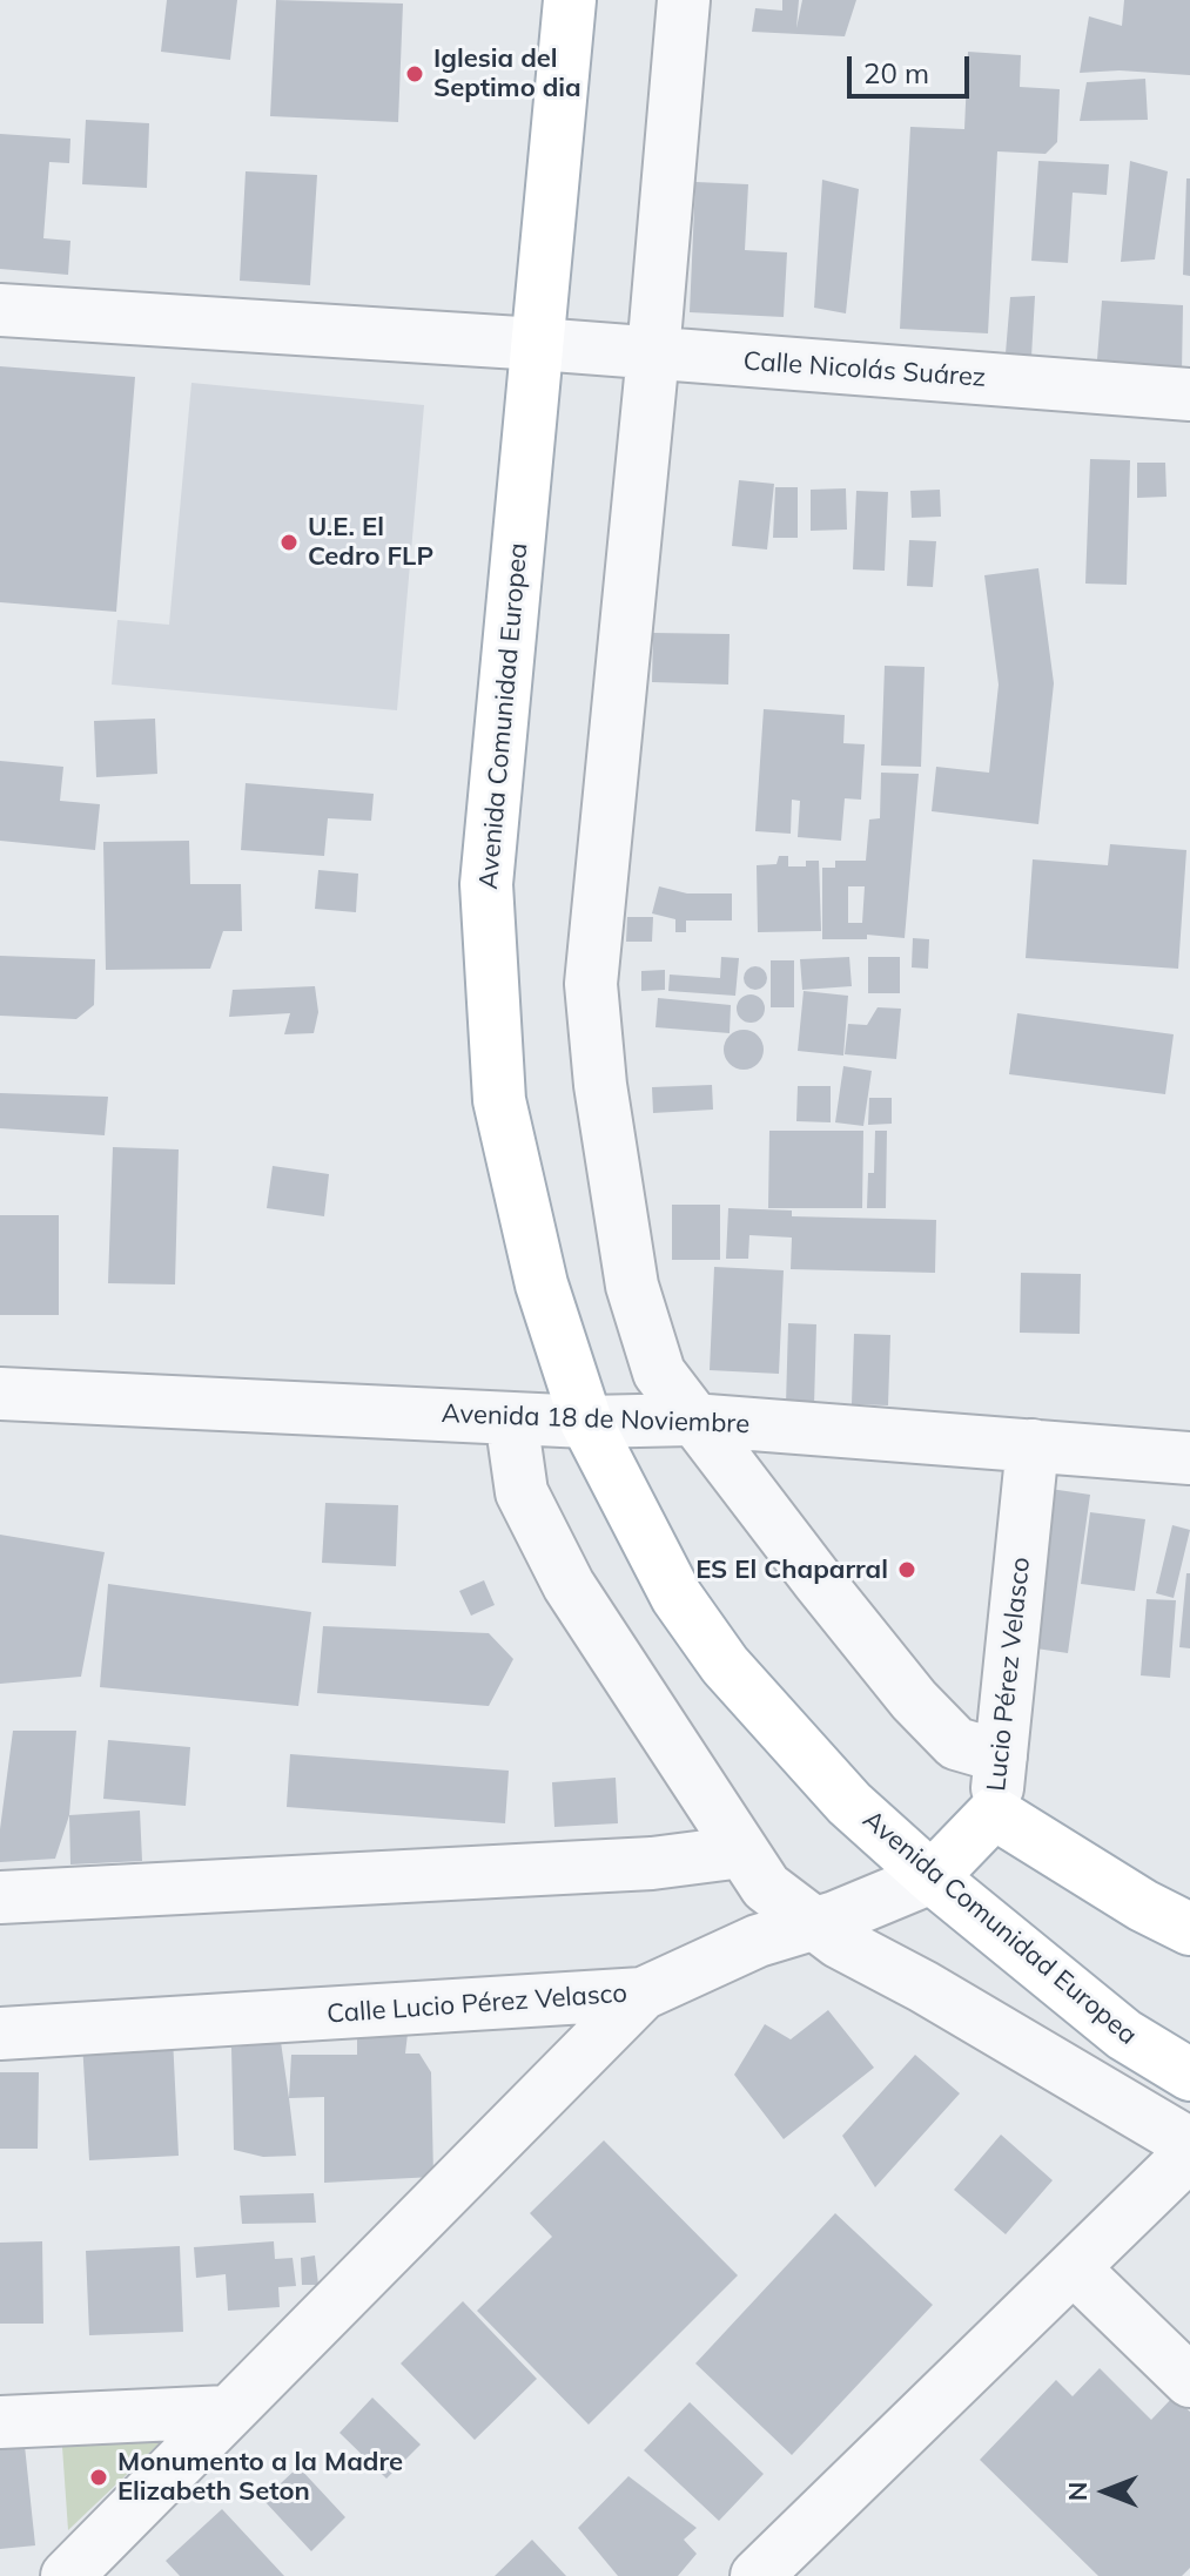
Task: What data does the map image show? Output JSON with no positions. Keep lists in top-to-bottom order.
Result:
{
  "streets": {
    "main road": ["Avenida Comunidad Europea", "Lucio Pérez Velasco"],
    "street": ["Calle Nicolás Suárez", "Avenida 18 de Noviembre", "Calle Lucio Pérez Velasco"]
  },
  "crossings": [
    ["Calle Nicolás Suárez", "Avenida Comunidad Europea"],
    ["Avenida Comunidad Europea", "Avenida 18 de Noviembre"],
    ["Avenida Comunidad Europea", "Lucio Pérez Velasco"],
    ["Avenida Comunidad Europea", "Calle Lucio Pérez Velasco"],
    ["Avenida 18 de Noviembre", "Lucio Pérez Velasco"],
    ["Lucio Pérez Velasco", "Calle Lucio Pérez Velasco"]
  ],
  "places": [
    "Iglesia del Septimo dia",
    "U.E. El Cedro FLP",
    "ES El Chaparral",
    "Monumento a la Madre Elizabeth Seton"
  ],
  "scale_bar": "20 m",
  "north": "left"
}
